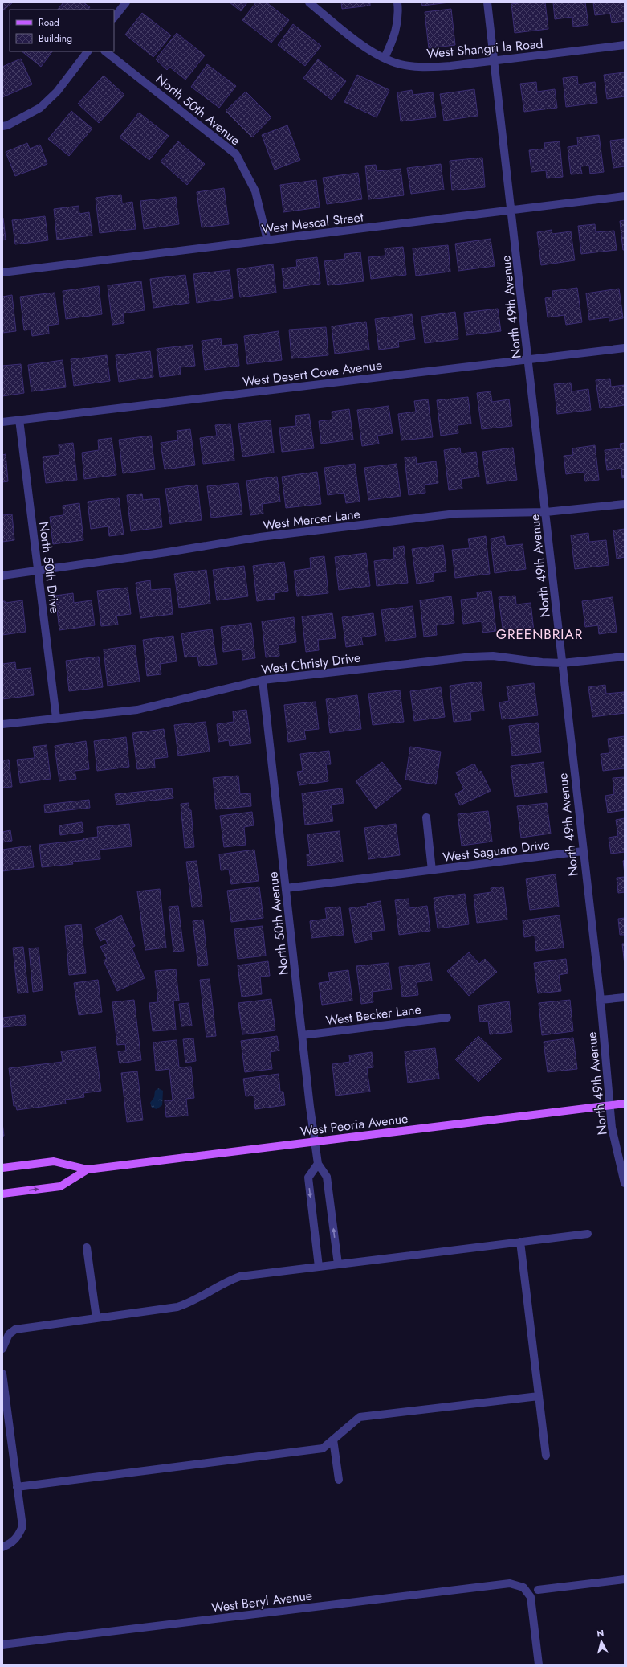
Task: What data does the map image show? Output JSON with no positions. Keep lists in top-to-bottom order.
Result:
{
  "streets": {
    "main road": ["West Peoria Avenue"],
    "street": [
      "West Shangri la Road",
      "North 50th Avenue",
      "West Mescal Street",
      "North 49th Avenue",
      "West Desert Cove Avenue",
      "West Mercer Lane",
      "North 50th Drive",
      "West Christy Drive",
      "West Saguaro Drive",
      "West Becker Lane",
      "West Beryl Avenue"
    ]
  },
  "crossings": [
    ["West Shangri la Road", "North 49th Avenue"],
    ["North 50th Avenue", "West Mescal Street"],
    ["North 50th Avenue", "West Christy Drive"],
    ["North 50th Avenue", "West Saguaro Drive"],
    ["North 50th Avenue", "West Becker Lane"],
    ["North 50th Avenue", "West Peoria Avenue"],
    ["West Mescal Street", "North 49th Avenue"],
    ["North 49th Avenue", "West Desert Cove Avenue"],
    ["North 49th Avenue", "West Mercer Lane"],
    ["North 49th Avenue", "West Christy Drive"],
    ["North 49th Avenue", "West Saguaro Drive"],
    ["North 49th Avenue", "West Peoria Avenue"],
    ["West Desert Cove Avenue", "North 50th Drive"],
    ["West Mercer Lane", "North 50th Drive"],
    ["North 50th Drive", "West Christy Drive"]
  ],
  "districts": ["GREENBRIAR"],
  "legend": ["Road", "Building"],
  "north": "top"
}
